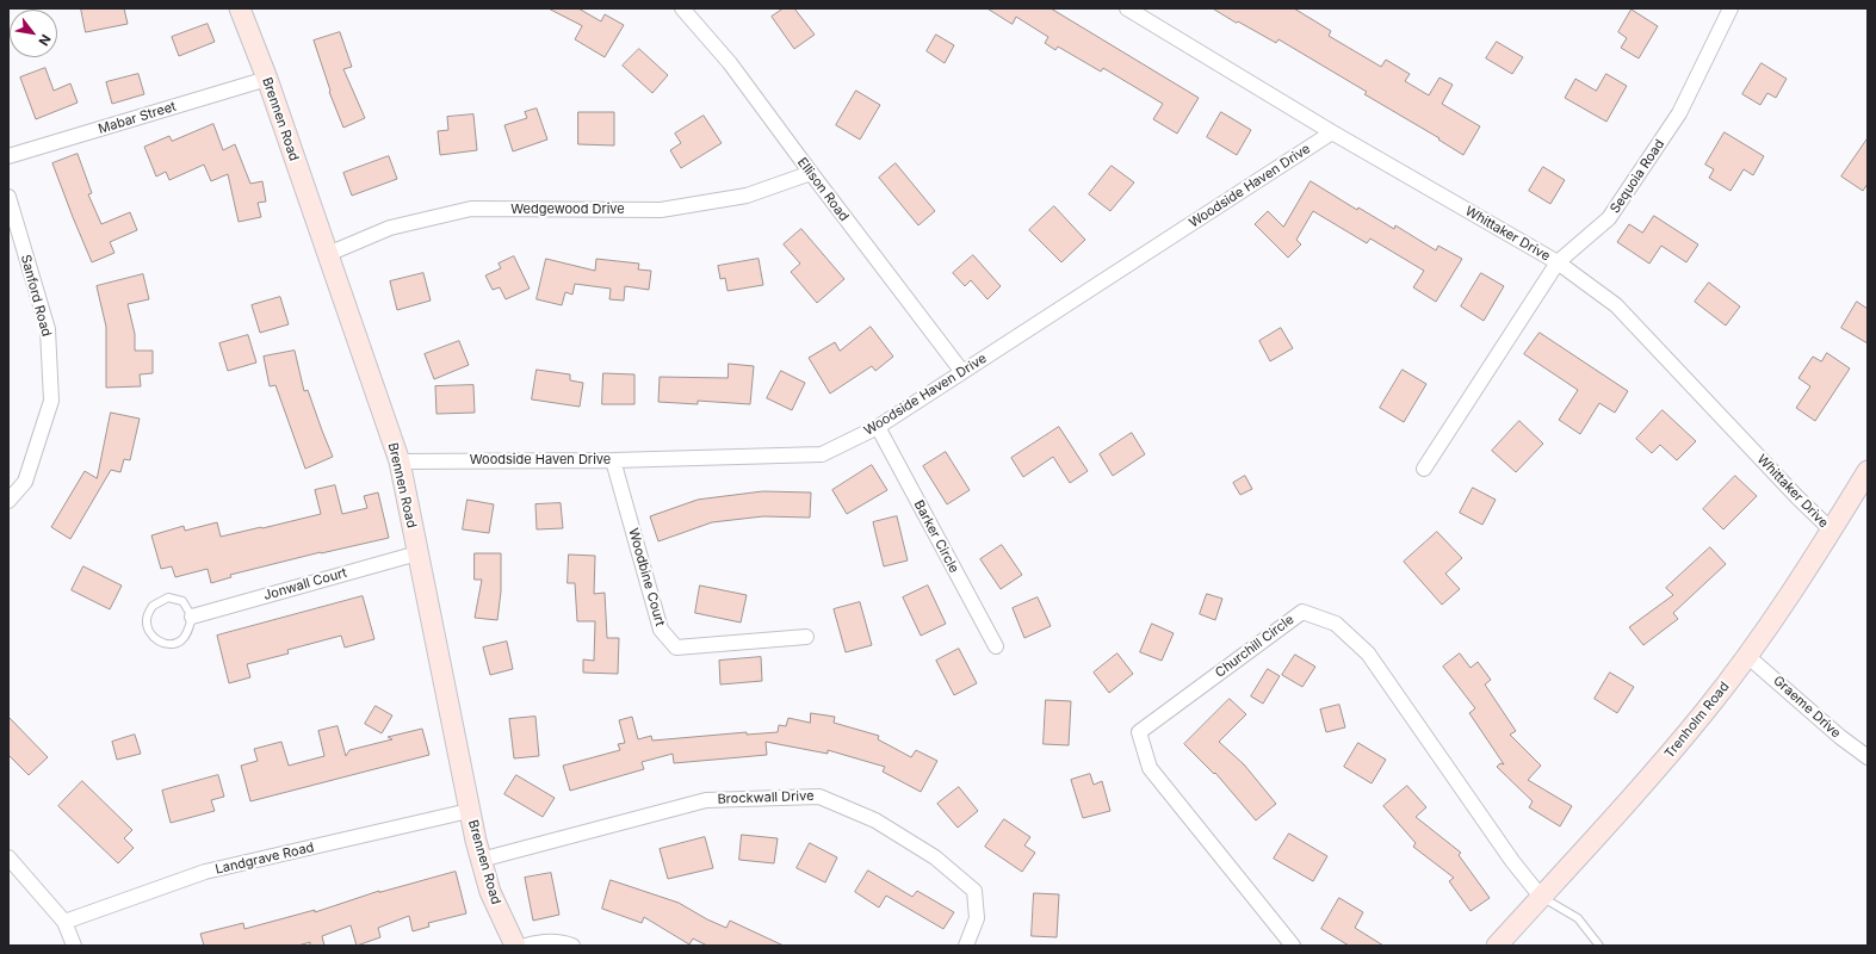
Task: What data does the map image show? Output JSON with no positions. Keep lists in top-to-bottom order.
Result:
{
  "streets": {
    "street": [
      "Mabar Street",
      "Brennen Road",
      "Sequoia Road",
      "Woodside Haven Drive",
      "Ellison Road",
      "Wedgewood Drive",
      "Whittaker Drive",
      "Sanford Road",
      "Barker Circle",
      "Woodbine Court",
      "Jonwall Court",
      "Churchill Circle",
      "Graeme Drive",
      "Trenholm Road",
      "Brockwall Drive",
      "Landgrave Road"
    ]
  },
  "crossings": [
    ["Mabar Street", "Brennen Road"],
    ["Brennen Road", "Woodside Haven Drive"],
    ["Brennen Road", "Wedgewood Drive"],
    ["Brennen Road", "Jonwall Court"],
    ["Brennen Road", "Brockwall Drive"],
    ["Brennen Road", "Landgrave Road"],
    ["Sequoia Road", "Whittaker Drive"],
    ["Woodside Haven Drive", "Ellison Road"],
    ["Woodside Haven Drive", "Whittaker Drive"],
    ["Woodside Haven Drive", "Barker Circle"],
    ["Woodside Haven Drive", "Woodbine Court"],
    ["Ellison Road", "Wedgewood Drive"],
    ["Whittaker Drive", "Trenholm Road"],
    ["Churchill Circle", "Trenholm Road"],
    ["Graeme Drive", "Trenholm Road"]
  ],
  "north": "bottom right"
}
